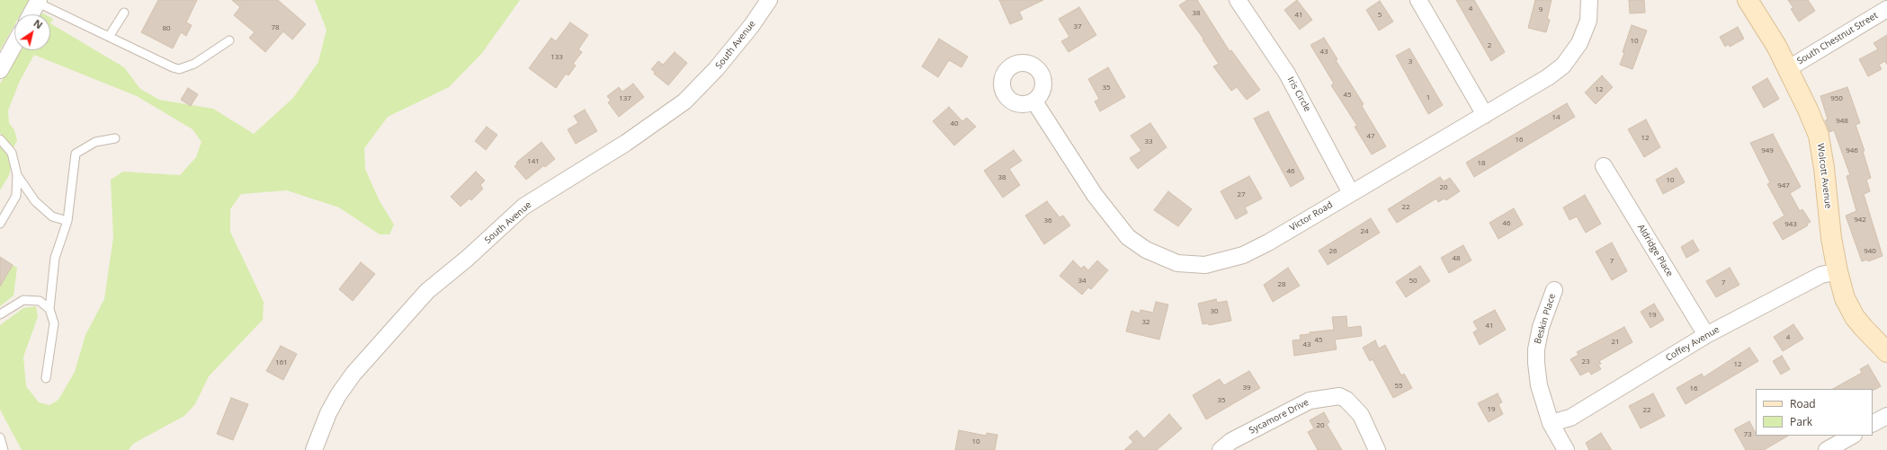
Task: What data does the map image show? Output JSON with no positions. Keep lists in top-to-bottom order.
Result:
{
  "streets": {
    "main road": ["Wolcott Avenue"],
    "street": [
      "South Chestnut Street",
      "South Avenue",
      "Iris Circle",
      "Victor Road",
      "Aldridge Place",
      "Beskin Place",
      "Coffey Avenue",
      "Sycamore Drive"
    ]
  },
  "crossings": [
    ["South Chestnut Street", "Wolcott Avenue"],
    ["Iris Circle", "Victor Road"],
    ["Wolcott Avenue", "Coffey Avenue"],
    ["Aldridge Place", "Coffey Avenue"],
    ["Beskin Place", "Coffey Avenue"]
  ],
  "house_numbers": [
    "4",
    "9",
    "38",
    "41",
    "5",
    "37",
    "78",
    "80",
    "10",
    "2",
    "43",
    "133",
    "3",
    "35",
    "12",
    "45",
    "1",
    "137",
    "950",
    "14",
    "948",
    "40",
    "47",
    "12",
    "16",
    "33",
    "949",
    "946",
    "141",
    "18",
    "46",
    "38",
    "10",
    "947",
    "20",
    "27",
    "22",
    "942",
    "36",
    "46",
    "943",
    "24",
    "26",
    "940",
    "48",
    "7",
    "34",
    "50",
    "7",
    "28",
    "30",
    "19",
    "32",
    "41",
    "4",
    "45",
    "21",
    "43",
    "23",
    "161",
    "12",
    "55",
    "39",
    "16",
    "35",
    "19",
    "22",
    "20",
    "73",
    "10"
  ],
  "legend": ["Road", "Park"],
  "north": "top right"
}
